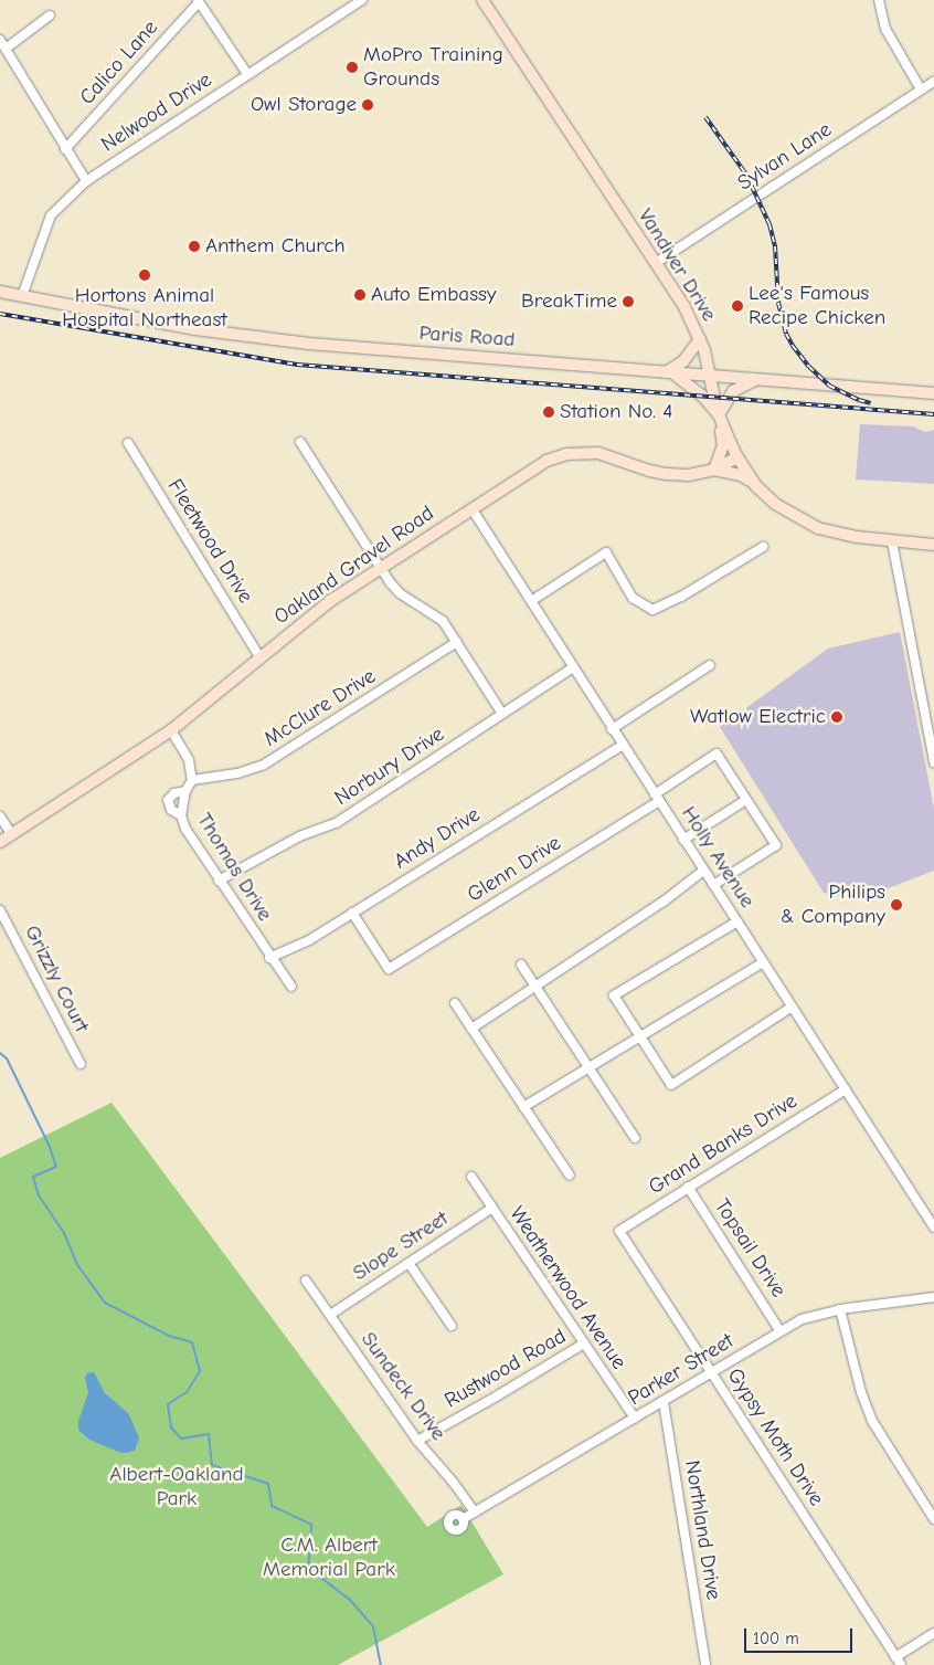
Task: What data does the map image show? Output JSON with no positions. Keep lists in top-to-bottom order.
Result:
{
  "streets": {
    "main road": ["Vandiver Drive", "Paris Road", "Oakland Gravel Road"],
    "street": [
      "Calico Lane",
      "Nelwood Drive",
      "Sylvan Lane",
      "Fleetwood Drive",
      "McClure Drive",
      "Norbury Drive",
      "Andy Drive",
      "Holly Avenue",
      "Thomas Drive",
      "Glenn Drive",
      "Grizzly Court",
      "Grand Banks Drive",
      "Slope Street",
      "Topsail Drive",
      "Weatherwood Avenue",
      "Rustwood Road",
      "Parker Street",
      "Sundeck Drive",
      "Gypsy Moth Drive",
      "Northland Drive"
    ]
  },
  "crossings": [
    ["Nelwood Drive", "Paris Road"],
    ["Sylvan Lane", "Vandiver Drive"],
    ["Vandiver Drive", "Paris Road"],
    ["Vandiver Drive", "Oakland Gravel Road"],
    ["Fleetwood Drive", "Oakland Gravel Road"],
    ["Oakland Gravel Road", "Holly Avenue"],
    ["McClure Drive", "Thomas Drive"],
    ["Norbury Drive", "Holly Avenue"],
    ["Norbury Drive", "Thomas Drive"],
    ["Andy Drive", "Holly Avenue"],
    ["Andy Drive", "Thomas Drive"],
    ["Andy Drive", "Glenn Drive"],
    ["Holly Avenue", "Glenn Drive"],
    ["Holly Avenue", "Grand Banks Drive"],
    ["Grand Banks Drive", "Topsail Drive"],
    ["Grand Banks Drive", "Gypsy Moth Drive"],
    ["Slope Street", "Weatherwood Avenue"],
    ["Slope Street", "Sundeck Drive"],
    ["Topsail Drive", "Parker Street"],
    ["Weatherwood Avenue", "Rustwood Road"],
    ["Weatherwood Avenue", "Parker Street"],
    ["Rustwood Road", "Sundeck Drive"],
    ["Parker Street", "Sundeck Drive"],
    ["Parker Street", "Gypsy Moth Drive"],
    ["Parker Street", "Northland Drive"]
  ],
  "parks": ["Albert-Oakland Park", "C.M. Albert Memorial Park"],
  "places": [
    "MoPro Training Grounds",
    "Owl Storage",
    "Anthem Church",
    "Hortons Animal Hospital Northeast",
    "Auto Embassy",
    "BreakTime",
    "Lee's Famous Recipe Chicken",
    "Station No. 4",
    "Watlow Electric",
    "Philips & Company"
  ],
  "scale_bar": "100 m"
}
